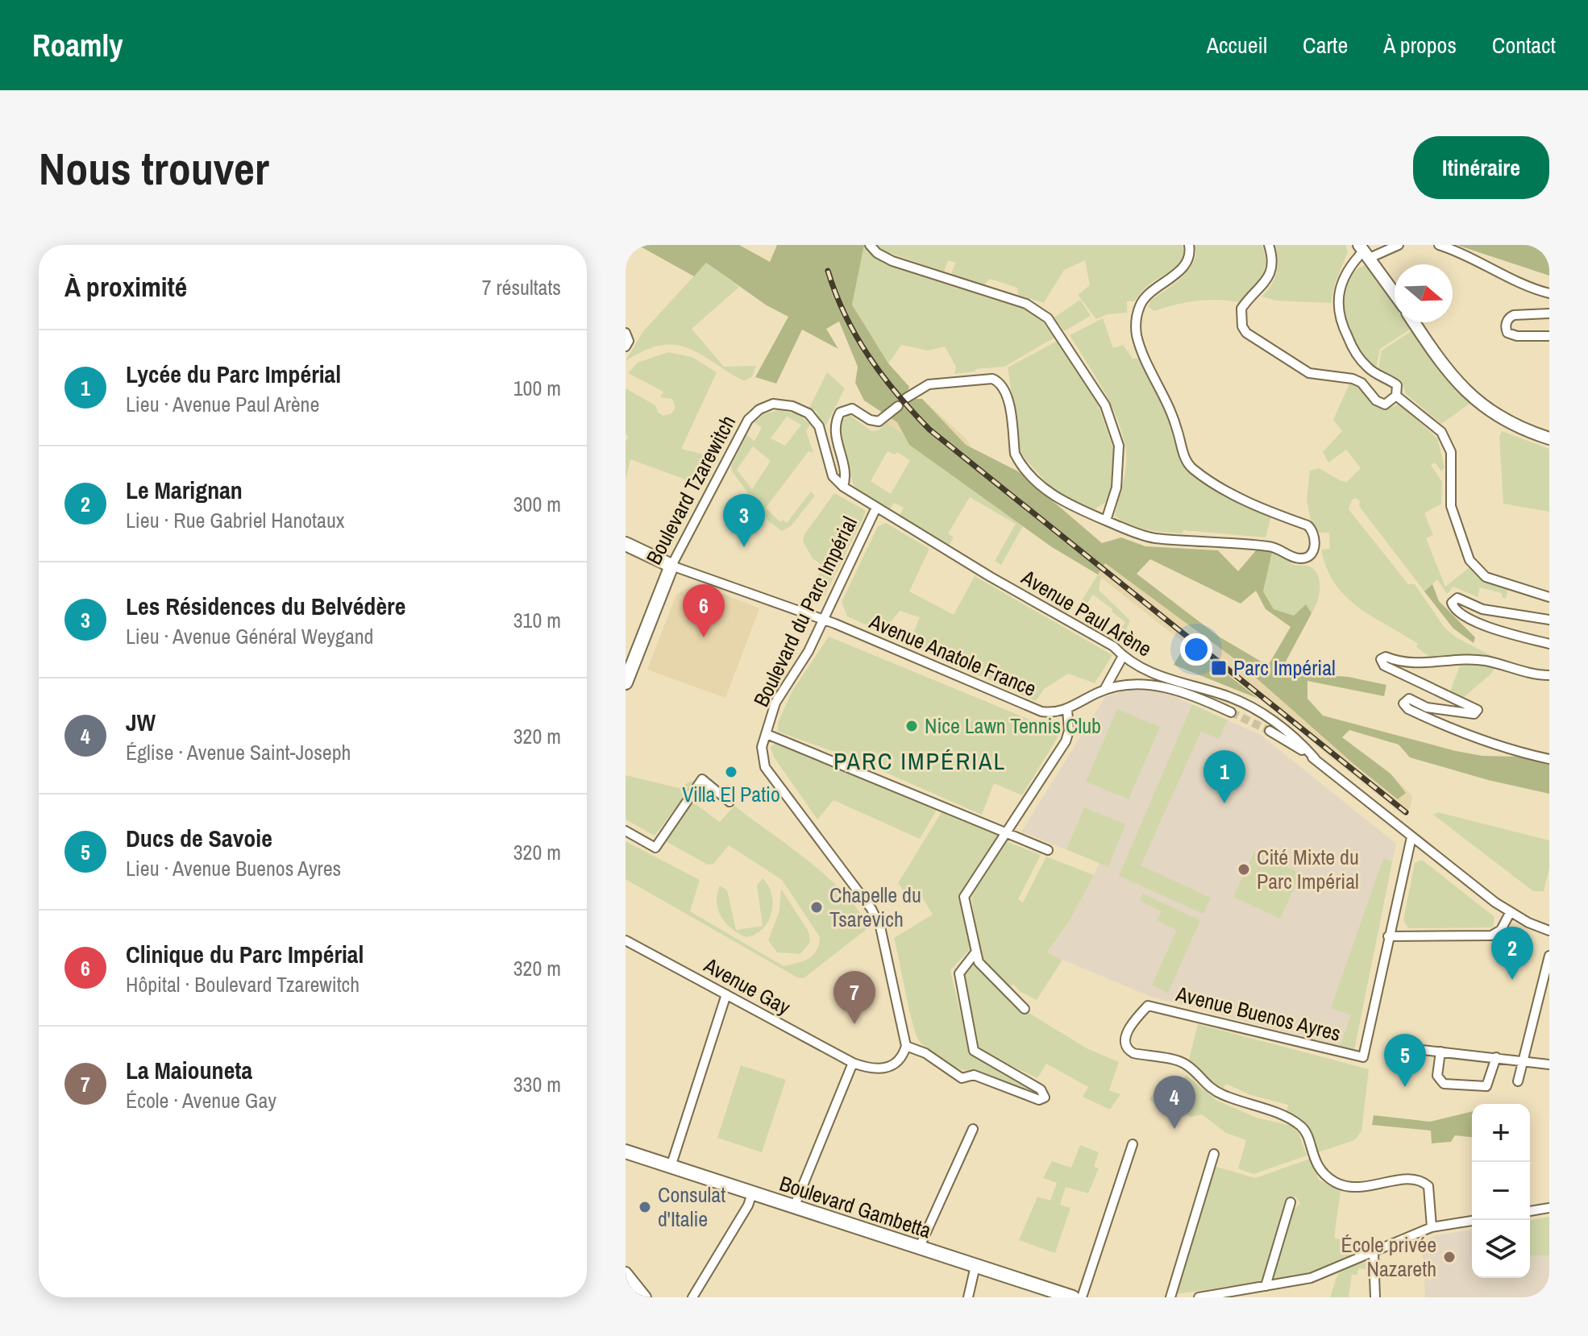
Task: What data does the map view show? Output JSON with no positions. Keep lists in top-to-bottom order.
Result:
{
  "streets": {
    "main road": ["Boulevard Tzarewitch", "Boulevard Gambetta"],
    "street": [
      "Boulevard du Parc Impérial",
      "Avenue Paul Arène",
      "Avenue Anatole France",
      "Avenue Gay",
      "Avenue Buenos Ayres"
    ]
  },
  "crossings": [
    ["Boulevard Tzarewitch", "Avenue Paul Arène"],
    ["Boulevard Tzarewitch", "Avenue Anatole France"],
    ["Boulevard du Parc Impérial", "Avenue Paul Arène"],
    ["Boulevard du Parc Impérial", "Avenue Anatole France"],
    ["Avenue Paul Arène", "Avenue Anatole France"]
  ],
  "districts": ["PARC IMPÉRIAL"],
  "places": {
    "transit": ["Parc Impérial"],
    "other": [
      "Nice Lawn Tennis Club",
      "Villa El Patio",
      "Cité Mixte du Parc Impérial",
      "Chapelle du Tsarevich",
      "Consulat d'Italie",
      "École privée Nazareth"
    ]
  },
  "north": "right",
  "page": {
    "header": "Roamly",
    "nav": [
      "Accueil",
      "Carte",
      "À propos",
      "Contact"
    ],
    "buttons": "Itinéraire",
    "title": "Nous trouver",
    "heading": ["À proximité", "7 résultats"],
    "list": [
      {
        "mark": "1",
        "name": "Lycée du Parc Impérial",
        "note": "Lieu · Avenue Paul Arène",
        "value": "100 m"
      },
      {
        "mark": "2",
        "name": "Le Marignan",
        "note": "Lieu · Rue Gabriel Hanotaux",
        "value": "300 m"
      },
      {
        "mark": "3",
        "name": "Les Résidences du Belvédère",
        "note": "Lieu · Avenue Général Weygand",
        "value": "310 m"
      },
      {
        "mark": "4",
        "name": "JW",
        "note": "Église · Avenue Saint-Joseph",
        "value": "320 m"
      },
      {
        "mark": "5",
        "name": "Ducs de Savoie",
        "note": "Lieu · Avenue Buenos Ayres",
        "value": "320 m"
      },
      {
        "mark": "6",
        "name": "Clinique du Parc Impérial",
        "note": "Hôpital · Boulevard Tzarewitch",
        "value": "320 m"
      },
      {
        "mark": "7",
        "name": "La Maiouneta",
        "note": "École · Avenue Gay",
        "value": "330 m"
      }
    ],
    "pins": [
      "3",
      "6",
      "1",
      "2",
      "7",
      "5",
      "4"
    ],
    "map_buttons": ["+", "−"]
  }
}
